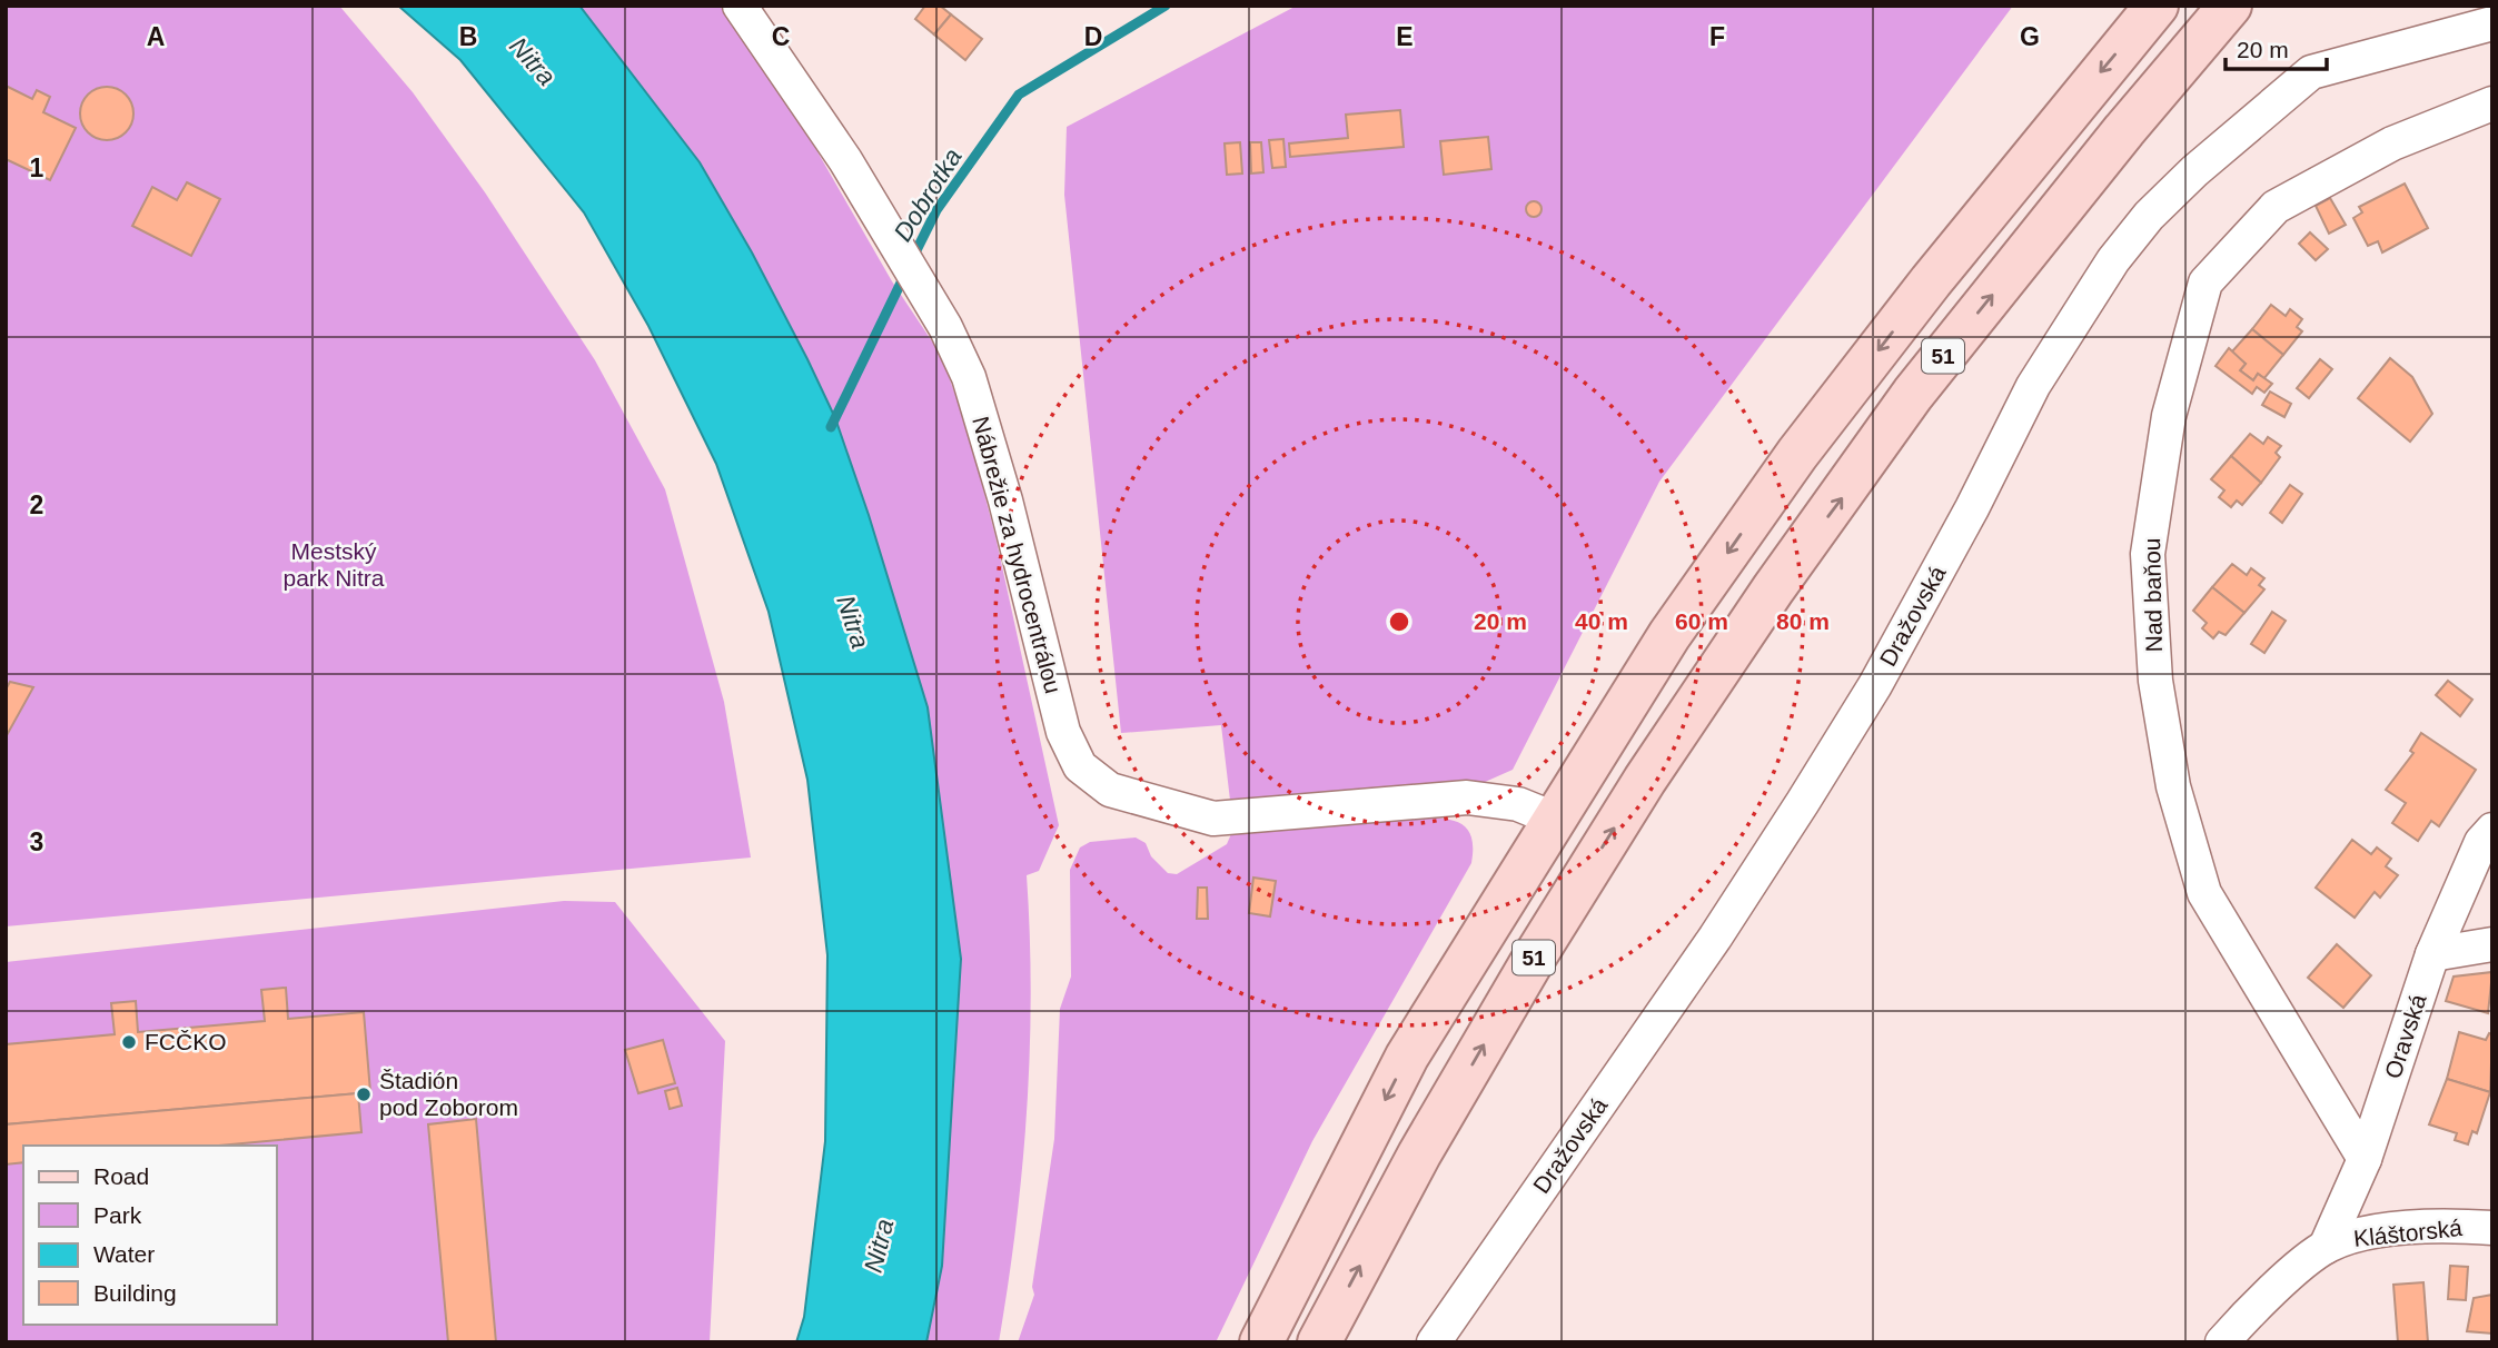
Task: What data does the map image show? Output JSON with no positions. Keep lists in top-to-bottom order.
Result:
{
  "streets": {
    "main road": ["51"],
    "street": [
      "Nábrežie za hydrocentrálou",
      "Nad baňou",
      "Dražovská",
      "Oravská",
      "Kláštorská"
    ]
  },
  "crossings": [
    ["51", "Nábrežie za hydrocentrálou"],
    ["Nad baňou", "Oravská"],
    ["Oravská", "Kláštorská"]
  ],
  "water": ["Nitra", "Dobrotka"],
  "parks": ["Mestský park Nitra"],
  "places": ["FCČKO", "Štadión pod Zoborom"],
  "legend": [
    "Road",
    "Park",
    "Water",
    "Building"
  ],
  "scale_bar": "20 m",
  "grid": {
    "columns": [
      "A",
      "B",
      "C",
      "D",
      "E",
      "F",
      "G"
    ],
    "rows": ["1", "2", "3"]
  },
  "rings": [
    "20 m",
    "40 m",
    "60 m",
    "80 m"
  ]
}
